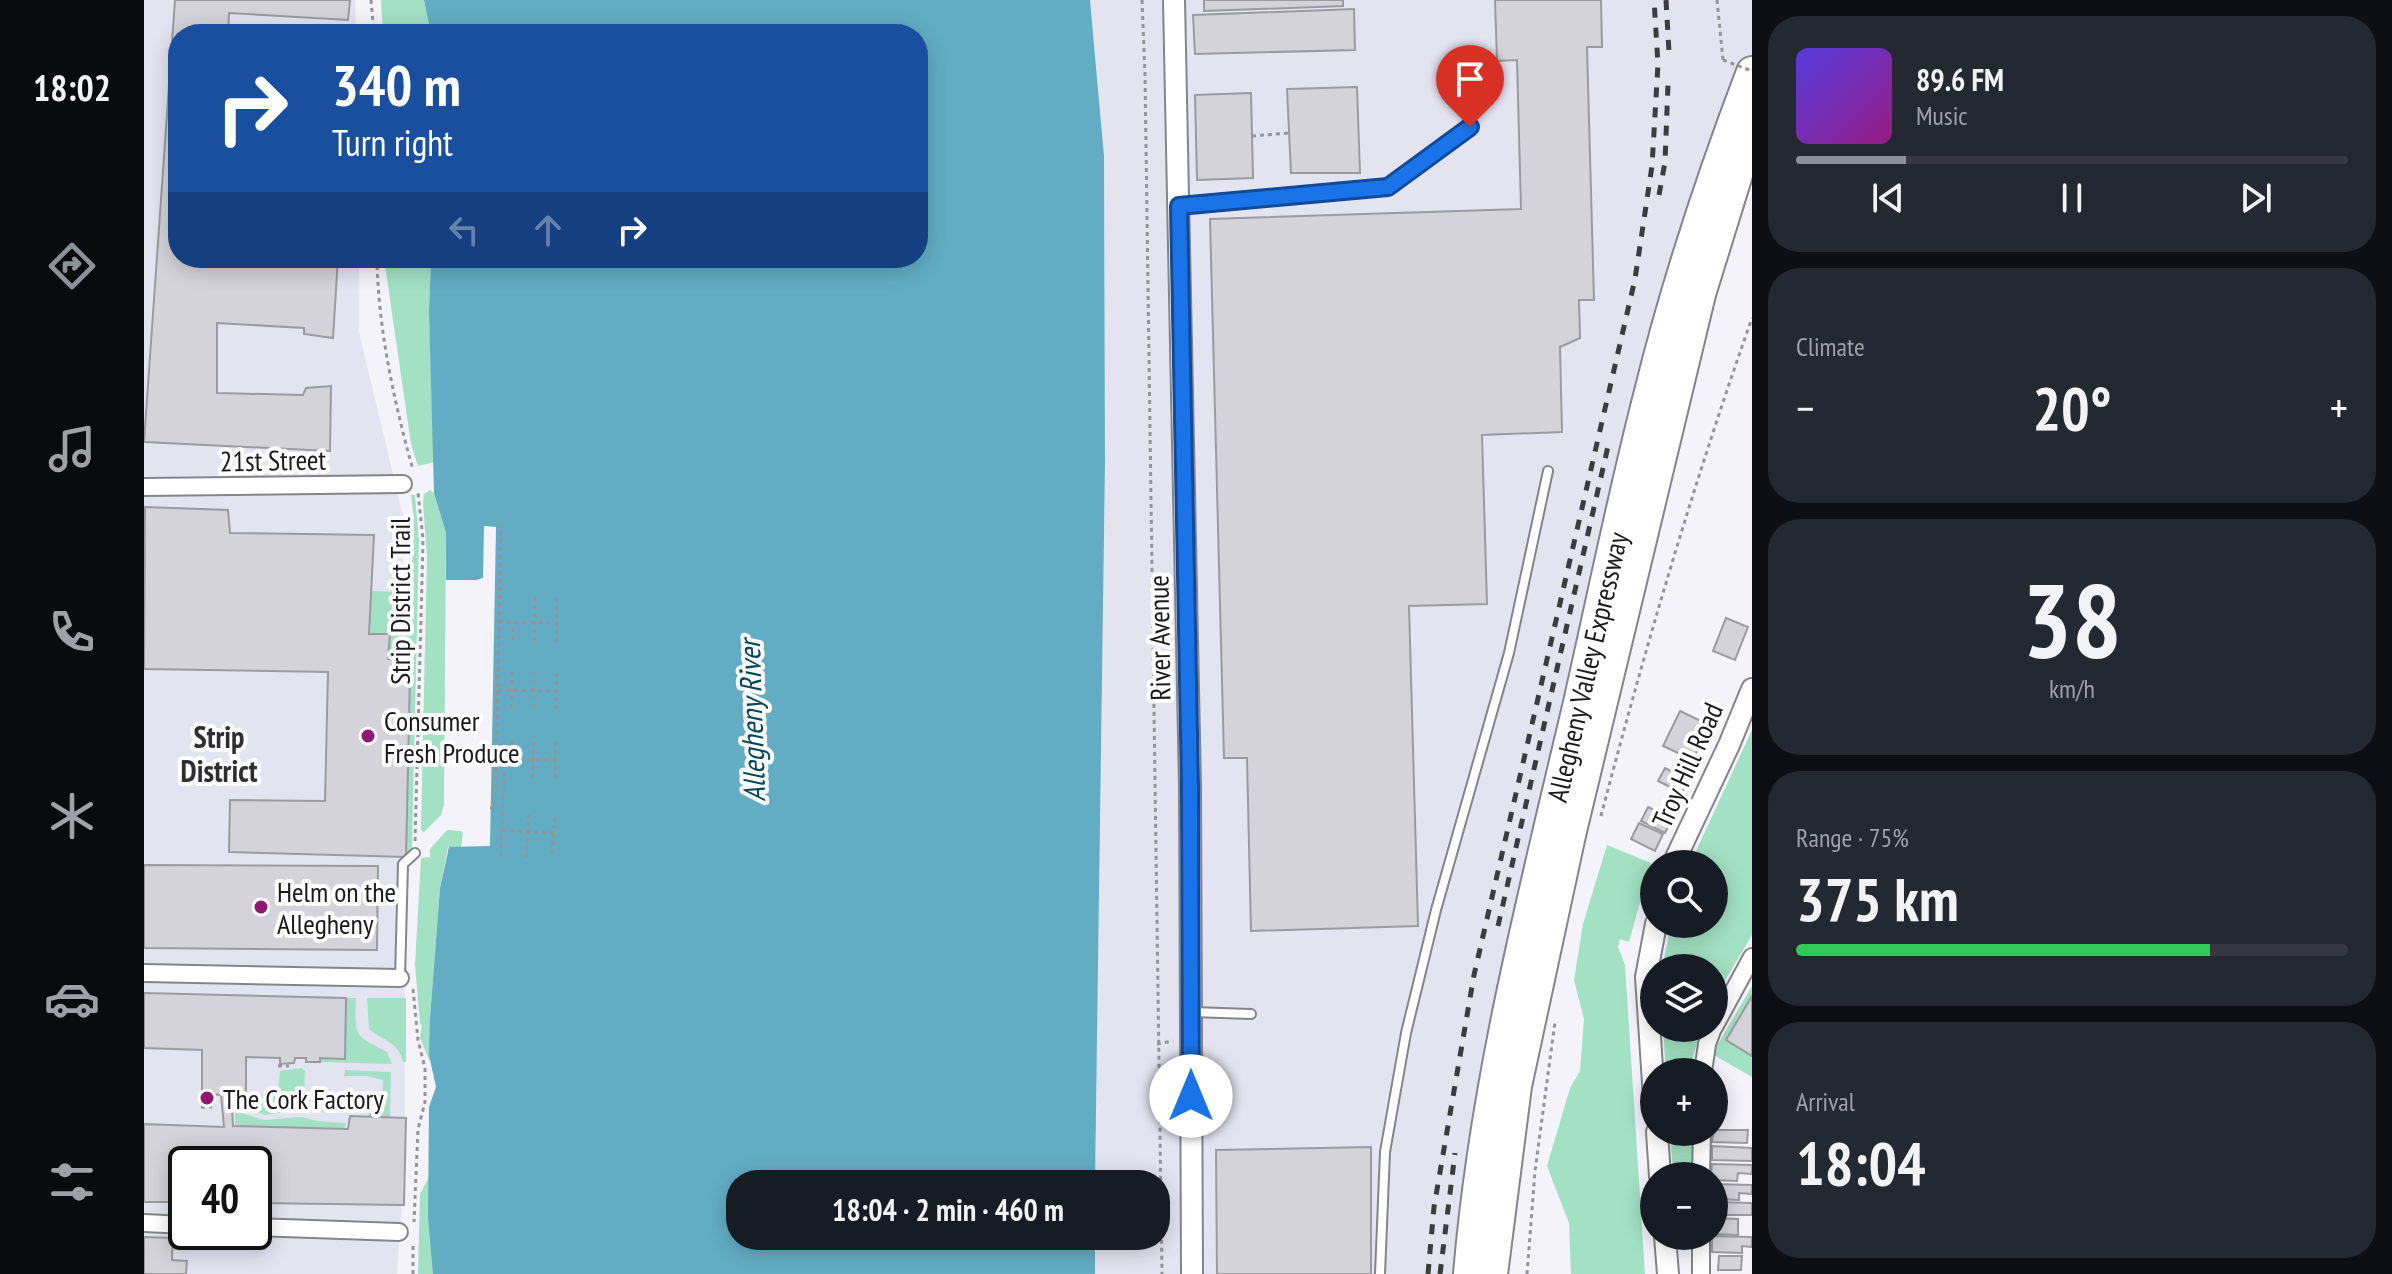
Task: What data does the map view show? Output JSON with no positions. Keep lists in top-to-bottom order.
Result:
{
  "streets": {
    "highway": ["Allegheny Valley Expressway"],
    "street": ["21st Street", "River Avenue", "Troy Hill Road"],
    "path": ["Strip District Trail"]
  },
  "districts": ["Strip District"],
  "water": ["Allegheny River"],
  "places": ["Consumer Fresh Produce", "Helm on the Allegheny", "The Cork Factory"],
  "page": {
    "tabs": "18:02",
    "turn": ["340 m", "Turn right"],
    "song": ["89.6 FM", "Music"],
    "tile": [
      "Climate",
      ["38", "km/h"],
      ["Range · 75%", "375 km"],
      ["Arrival", "18:04"]
    ],
    "heat": ["−", "20°", "+"],
    "map_buttons": ["+", "−"],
    "limit": "40",
    "trip": "18:04 · 2 min · 460 m"
  }
}
